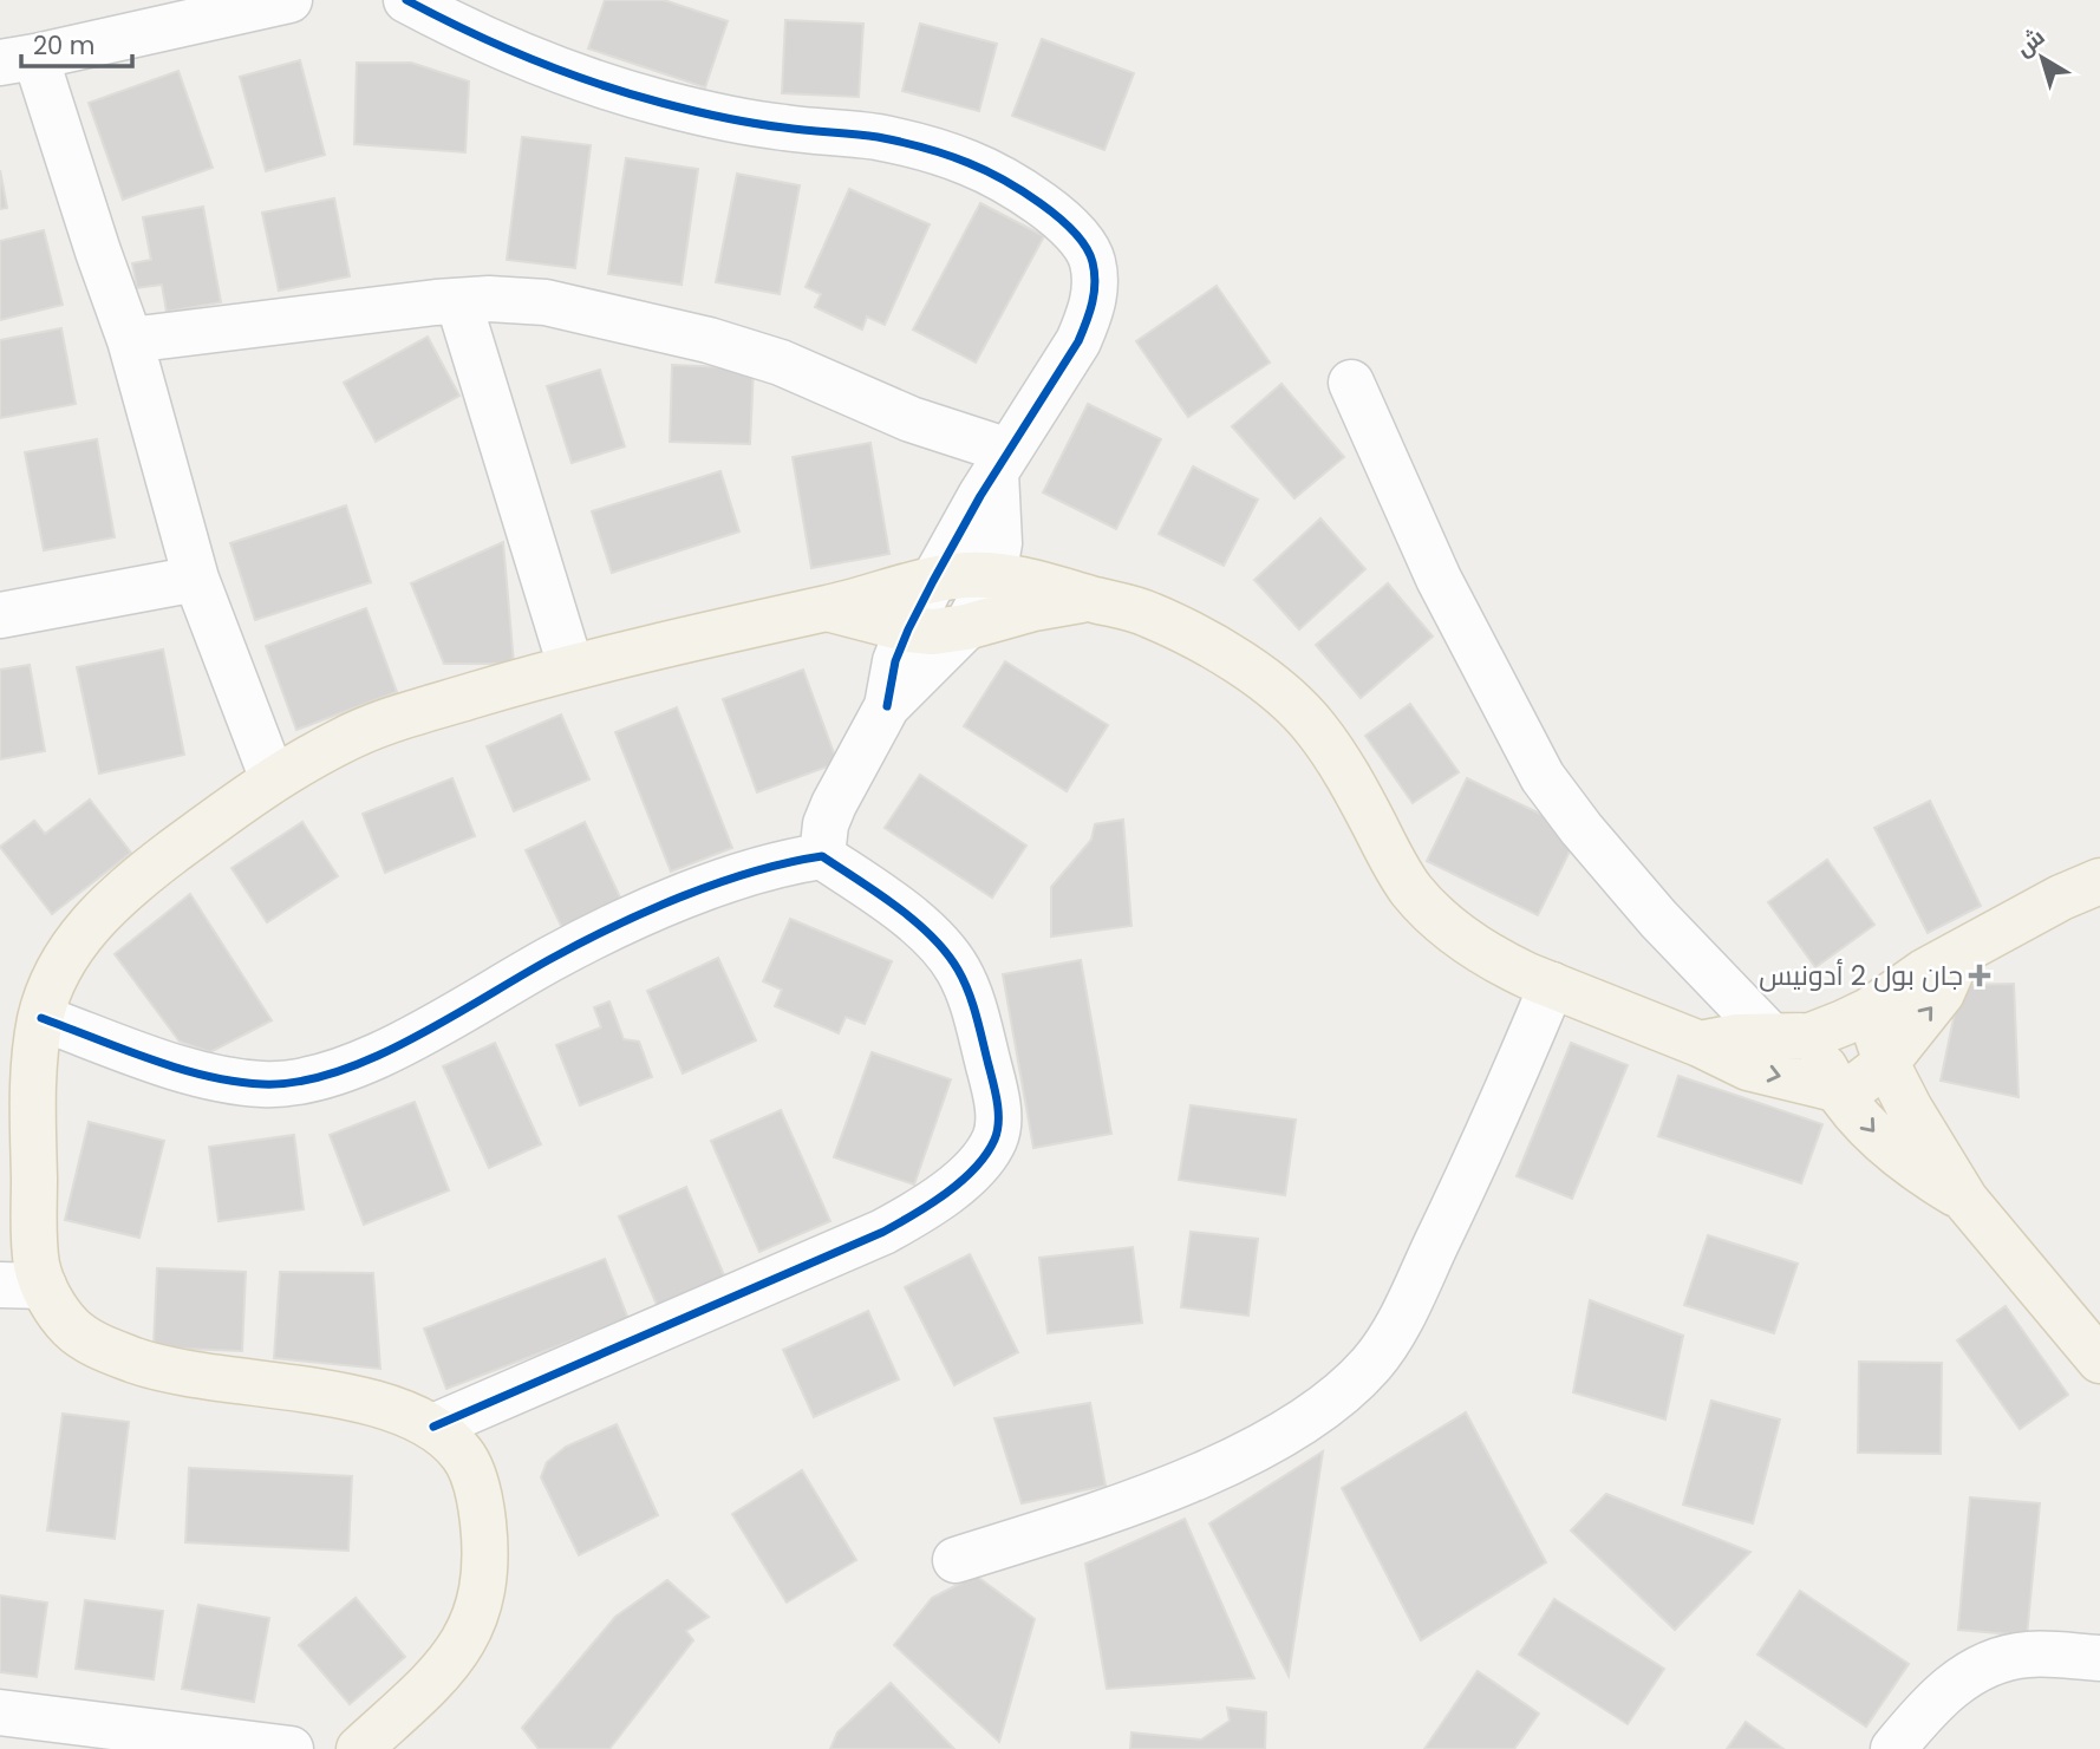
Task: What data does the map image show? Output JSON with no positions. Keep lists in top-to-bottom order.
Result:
{
  "places": {
    "health": ["جان بول 2 أدونيس"]
  },
  "scale_bar": "20 m",
  "north": "top left"
}
